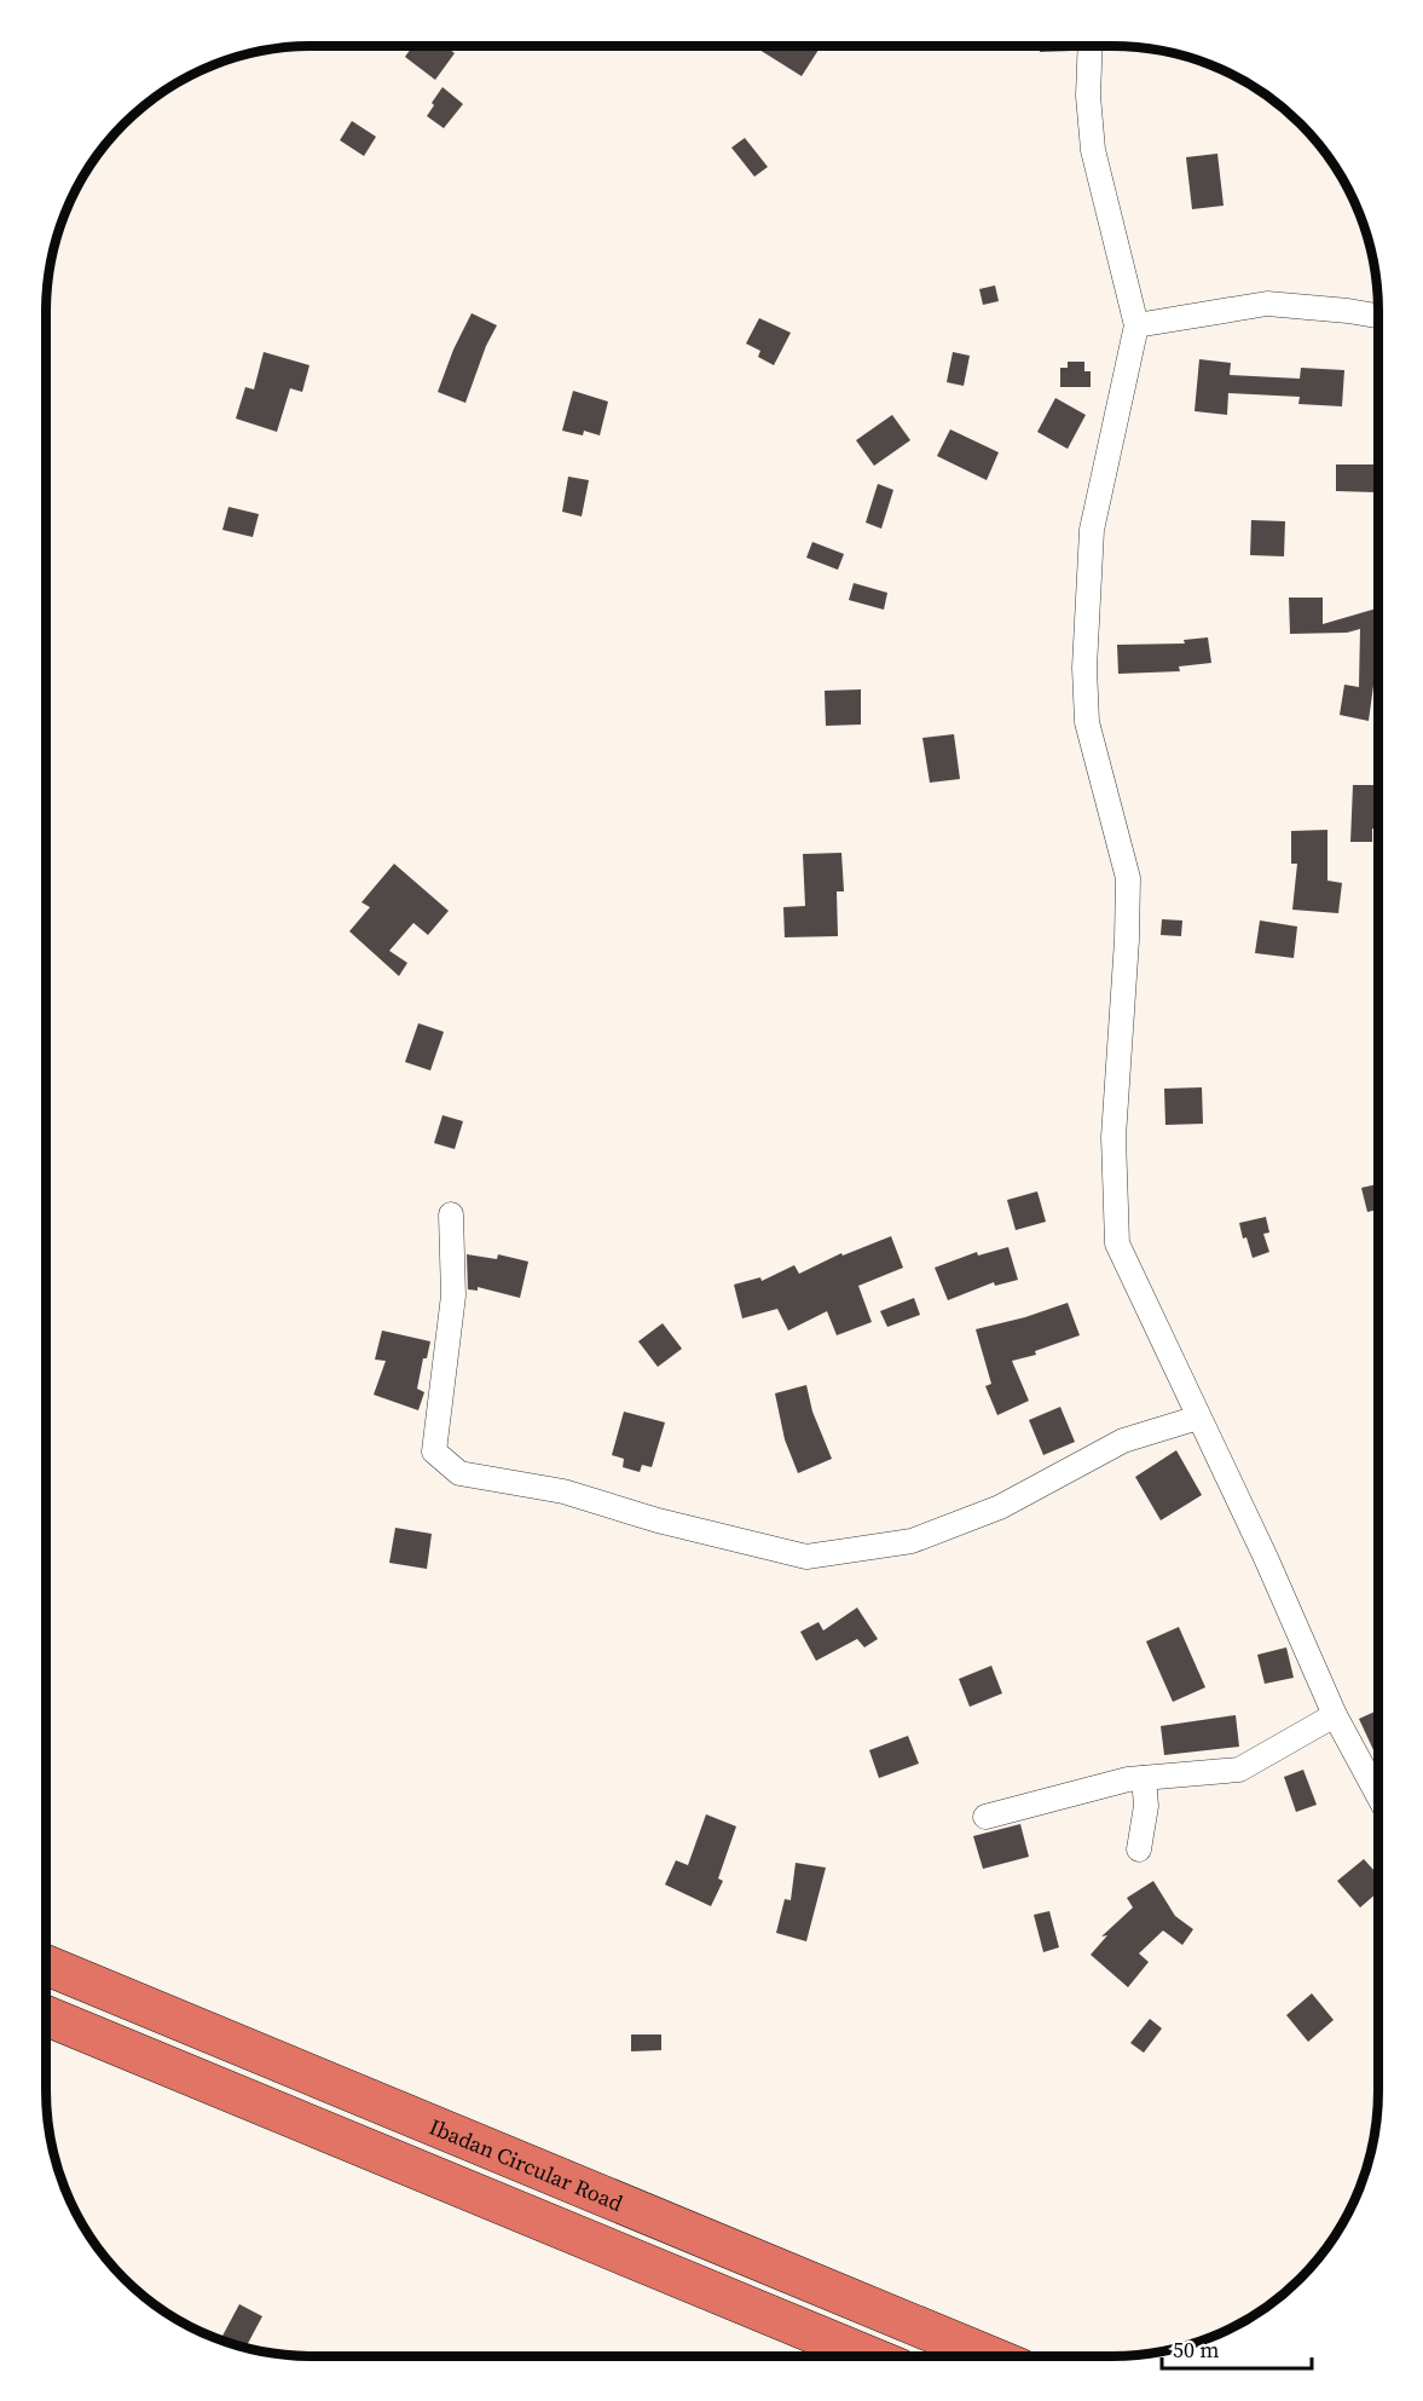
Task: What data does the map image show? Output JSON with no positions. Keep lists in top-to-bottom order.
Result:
{
  "streets": {
    "highway": ["Ibadan Circular Road"]
  },
  "scale_bar": "50 m"
}
